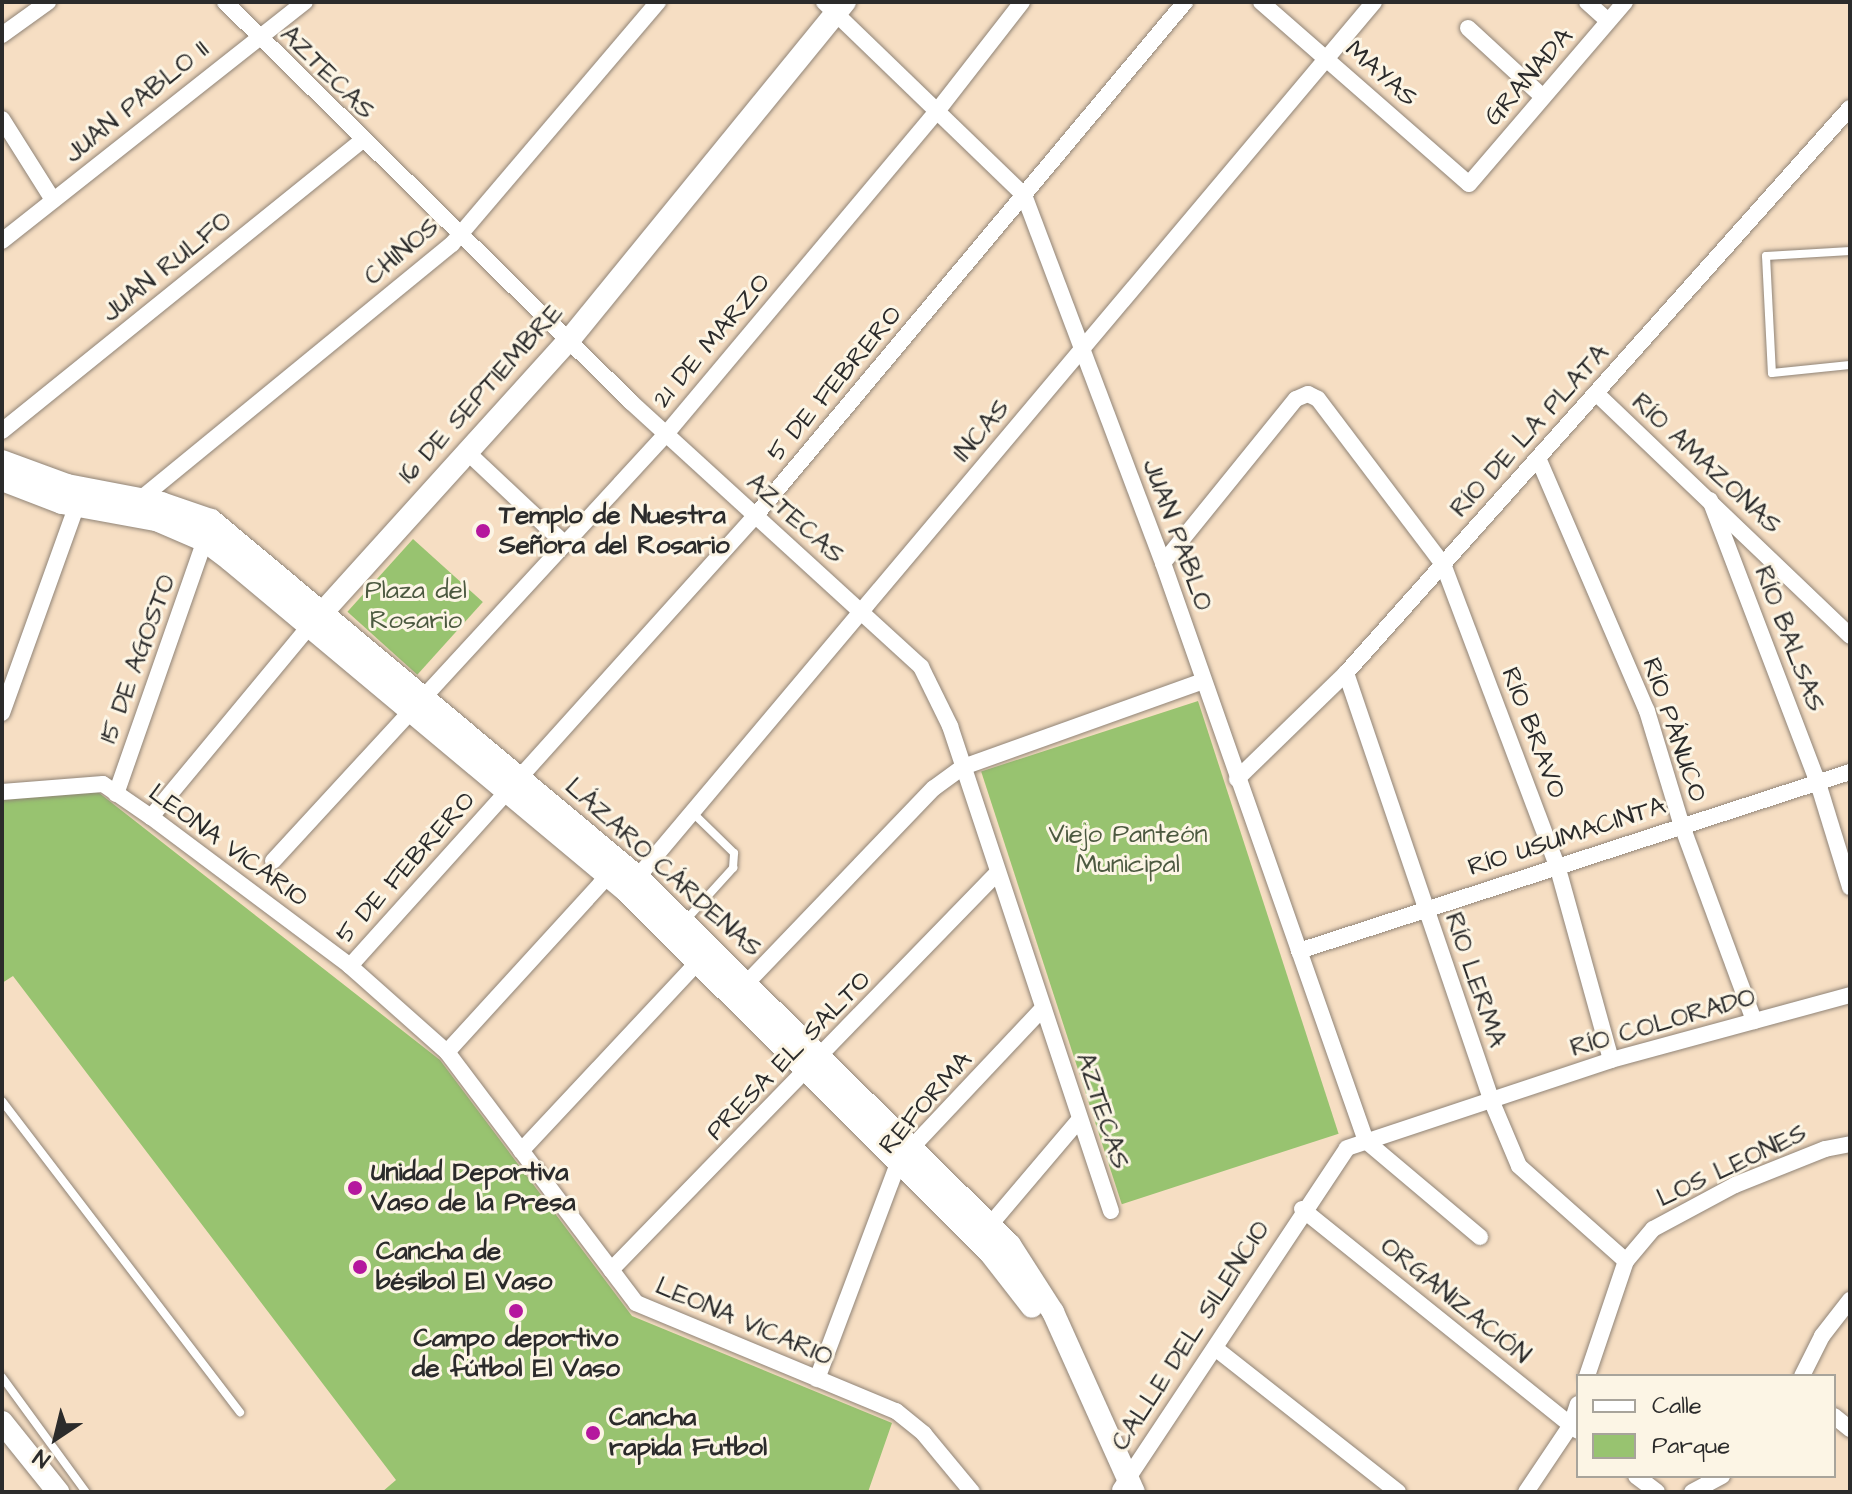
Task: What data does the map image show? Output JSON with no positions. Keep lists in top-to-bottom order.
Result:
{
  "streets": {
    "street": [
      "AZTECAS",
      "MAYAS",
      "GRANADA",
      "JUAN PABLO II",
      "CHINOS",
      "JUAN RULFO",
      "21 DE MARZO",
      "5 DE FEBRERO",
      "16 DE SEPTIEMBRE",
      "INCAS",
      "RÍO DE LA PLATA",
      "RÍO AMAZONAS",
      "JUAN PABLO",
      "RÍO BALSAS",
      "15 DE AGOSTO",
      "RÍO PÁNUCO",
      "RÍO BRAVO",
      "RÍO USUMACINTA",
      "LEONA VICARIO",
      "LÁZARO CÁRDENAS",
      "RÍO LERMA",
      "RÍO COLORADO",
      "PRESA EL SALTO",
      "REFORMA",
      "LOS LEONES",
      "ORGANIZACIÓN",
      "CALLE DEL SILENCIO"
    ]
  },
  "crossings": [
    ["AZTECAS", "JUAN PABLO II"],
    ["AZTECAS", "CHINOS"],
    ["AZTECAS", "JUAN RULFO"],
    ["AZTECAS", "21 DE MARZO"],
    ["AZTECAS", "5 DE FEBRERO"],
    ["AZTECAS", "16 DE SEPTIEMBRE"],
    ["AZTECAS", "INCAS"],
    ["AZTECAS", "PRESA EL SALTO"],
    ["AZTECAS", "REFORMA"],
    ["MAYAS", "GRANADA"],
    ["MAYAS", "INCAS"],
    ["CHINOS", "LÁZARO CÁRDENAS"],
    ["21 DE MARZO", "JUAN PABLO"],
    ["21 DE MARZO", "LÁZARO CÁRDENAS"],
    ["5 DE FEBRERO", "JUAN PABLO"],
    ["5 DE FEBRERO", "LEONA VICARIO"],
    ["5 DE FEBRERO", "LÁZARO CÁRDENAS"],
    ["16 DE SEPTIEMBRE", "JUAN PABLO"],
    ["16 DE SEPTIEMBRE", "LEONA VICARIO"],
    ["16 DE SEPTIEMBRE", "LÁZARO CÁRDENAS"],
    ["INCAS", "JUAN PABLO"],
    ["INCAS", "LEONA VICARIO"],
    ["INCAS", "LÁZARO CÁRDENAS"],
    ["RÍO DE LA PLATA", "RÍO AMAZONAS"],
    ["RÍO DE LA PLATA", "JUAN PABLO"],
    ["RÍO DE LA PLATA", "RÍO PÁNUCO"],
    ["RÍO DE LA PLATA", "RÍO BRAVO"],
    ["RÍO DE LA PLATA", "RÍO LERMA"],
    ["RÍO AMAZONAS", "RÍO BALSAS"],
    ["JUAN PABLO", "RÍO BRAVO"],
    ["JUAN PABLO", "RÍO USUMACINTA"],
    ["JUAN PABLO", "RÍO COLORADO"],
    ["JUAN PABLO", "CALLE DEL SILENCIO"],
    ["RÍO BALSAS", "RÍO USUMACINTA"],
    ["15 DE AGOSTO", "LEONA VICARIO"],
    ["15 DE AGOSTO", "LÁZARO CÁRDENAS"],
    ["RÍO PÁNUCO", "RÍO USUMACINTA"],
    ["RÍO PÁNUCO", "RÍO COLORADO"],
    ["RÍO BRAVO", "RÍO USUMACINTA"],
    ["RÍO BRAVO", "RÍO COLORADO"],
    ["RÍO USUMACINTA", "RÍO LERMA"],
    ["LEONA VICARIO", "PRESA EL SALTO"],
    ["LEONA VICARIO", "REFORMA"],
    ["LÁZARO CÁRDENAS", "PRESA EL SALTO"],
    ["LÁZARO CÁRDENAS", "REFORMA"],
    ["LÁZARO CÁRDENAS", "CALLE DEL SILENCIO"],
    ["RÍO LERMA", "RÍO COLORADO"],
    ["RÍO LERMA", "LOS LEONES"],
    ["RÍO COLORADO", "CALLE DEL SILENCIO"],
    ["ORGANIZACIÓN", "CALLE DEL SILENCIO"]
  ],
  "parks": ["Plaza del Rosario", "Viejo Panteón Municipal"],
  "places": [
    "Templo de Nuestra Señora del Rosario",
    "Unidad Deportiva Vaso de la Presa",
    "Cancha de bésibol El Vaso",
    "Campo deportivo de fútbol El Vaso",
    "Cancha rapida Futbol"
  ],
  "legend": ["Calle", "Parque"],
  "north": "bottom left"
}
